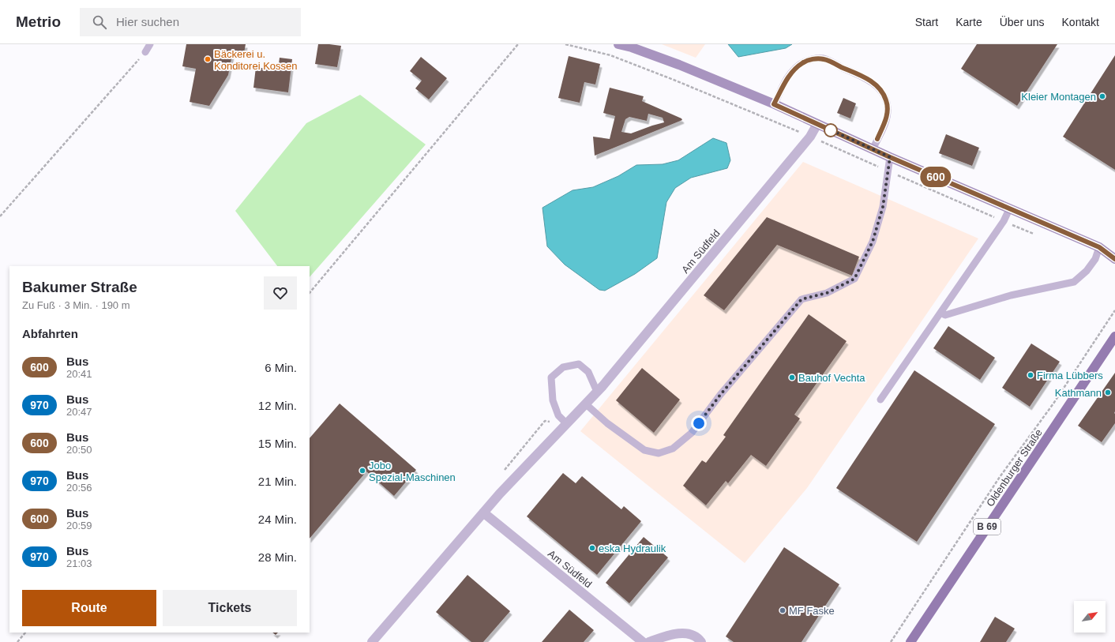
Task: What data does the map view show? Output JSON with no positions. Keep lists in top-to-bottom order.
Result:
{
  "streets": {
    "main road": ["Oldenburger Straße", "B 69"],
    "street": ["Am Südfeld"]
  },
  "places": [
    "Bäckerei u. Konditorei Kossen",
    "Kleier Montagen",
    "Firma Lübbers",
    "Bauhof Vechta",
    "Kathmann",
    "Jobo Spezial-Maschinen",
    "eska Hydraulik",
    "MF Faske"
  ],
  "lines": ["bus line 600"],
  "north": "top right",
  "page": {
    "header": "Metrio",
    "search": "Hier suchen",
    "nav": [
      "Start",
      "Karte",
      "Über uns",
      "Kontakt"
    ],
    "on_map": "600",
    "heading": [
      ["Bakumer Straße", "Zu Fuß · 3 Min. · 190 m"],
      "Abfahrten"
    ],
    "list": [
      {
        "mark": "600",
        "name": "Bus",
        "note": "20:41",
        "value": "6 Min."
      },
      {
        "mark": "970",
        "name": "Bus",
        "note": "20:47",
        "value": "12 Min."
      },
      {
        "mark": "600",
        "name": "Bus",
        "note": "20:50",
        "value": "15 Min."
      },
      {
        "mark": "970",
        "name": "Bus",
        "note": "20:56",
        "value": "21 Min."
      },
      {
        "mark": "600",
        "name": "Bus",
        "note": "20:59",
        "value": "24 Min."
      },
      {
        "mark": "970",
        "name": "Bus",
        "note": "21:03",
        "value": "28 Min."
      }
    ],
    "buttons": ["Route", "Tickets"]
  }
}
